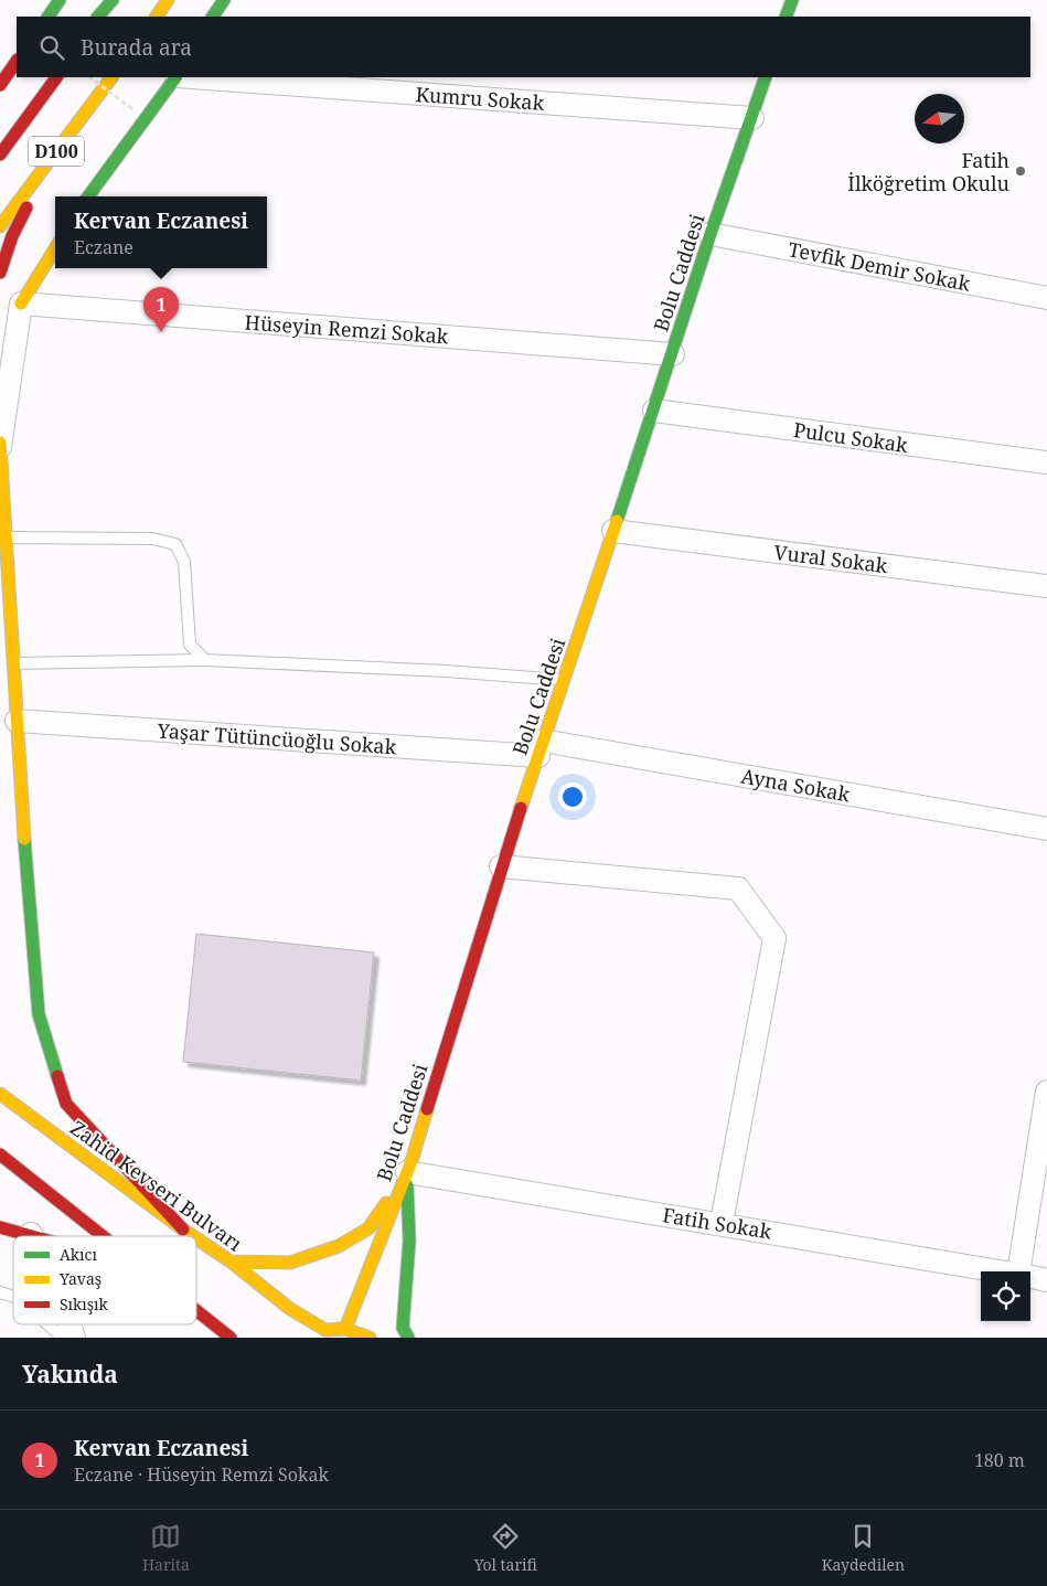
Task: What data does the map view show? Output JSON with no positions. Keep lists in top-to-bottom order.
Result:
{
  "streets": {
    "main road": ["D100", "Bolu Caddesi", "Zahid Kevseri Bulvarı"],
    "street": [
      "Kumru Sokak",
      "Tevfik Demir Sokak",
      "Hüseyin Remzi Sokak",
      "Pulcu Sokak",
      "Vural Sokak",
      "Yaşar Tütüncüoğlu Sokak",
      "Ayna Sokak",
      "Fatih Sokak"
    ]
  },
  "crossings": [
    ["Kumru Sokak", "Bolu Caddesi"],
    ["Tevfik Demir Sokak", "Bolu Caddesi"],
    ["Bolu Caddesi", "Hüseyin Remzi Sokak"],
    ["Bolu Caddesi", "Pulcu Sokak"],
    ["Bolu Caddesi", "Vural Sokak"],
    ["Bolu Caddesi", "Yaşar Tütüncüoğlu Sokak"],
    ["Bolu Caddesi", "Ayna Sokak"],
    ["Bolu Caddesi", "Fatih Sokak"],
    ["Yaşar Tütüncüoğlu Sokak", "Ayna Sokak"]
  ],
  "places": ["Fatih İlköğretim Okulu"],
  "legend": ["Akıcı", "Yavaş", "Sıkışık"],
  "north": "left",
  "page": {
    "search": "Burada ara",
    "popup": ["Kervan Eczanesi", "Eczane"],
    "pins": "1",
    "heading": "Yakında",
    "list": [
      {
        "mark": "1",
        "name": "Kervan Eczanesi",
        "note": "Eczane · Hüseyin Remzi Sokak",
        "value": "180 m"
      }
    ],
    "nav": ["Harita", "Yol tarifi", "Kaydedilen"]
  }
}
